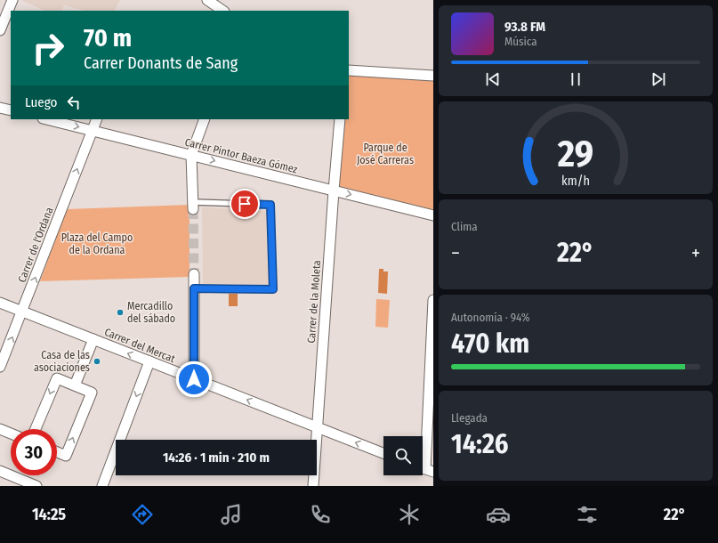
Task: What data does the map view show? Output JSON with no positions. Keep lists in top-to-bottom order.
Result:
{
  "streets": {
    "street": [
      "Carrer Pintor Baeza Gómez",
      "Carrer de l'Ordana",
      "Carrer de la Moleta",
      "Carrer del Mercat"
    ]
  },
  "crossings": [
    ["Carrer Pintor Baeza Gómez", "Carrer de l'Ordana"],
    ["Carrer Pintor Baeza Gómez", "Carrer de la Moleta"],
    ["Carrer de l'Ordana", "Carrer del Mercat"],
    ["Carrer de la Moleta", "Carrer del Mercat"]
  ],
  "one_way": ["Carrer Pintor Baeza Gómez", "Carrer de l'Ordana", "Carrer del Mercat"],
  "parks": ["Parque de José Carreras", "Plaza del Campo de la Ordana"],
  "places": ["Mercadillo del sábado", "Casa de las asociaciones"],
  "page": {
    "turn": ["70 m", "Carrer Donants de Sang"],
    "song": ["93.8 FM", "Música"],
    "then": "Luego",
    "tile": [
      "Clima",
      ["Autonomía · 94%", "470 km"],
      ["Llegada", "14:26"]
    ],
    "heat": ["−", "22°", "+"],
    "limit": "30",
    "trip": "14:26 · 1 min · 210 m",
    "tabs": ["14:25", "22°"],
    "gauge": ["29", "km/h"]
  }
}
